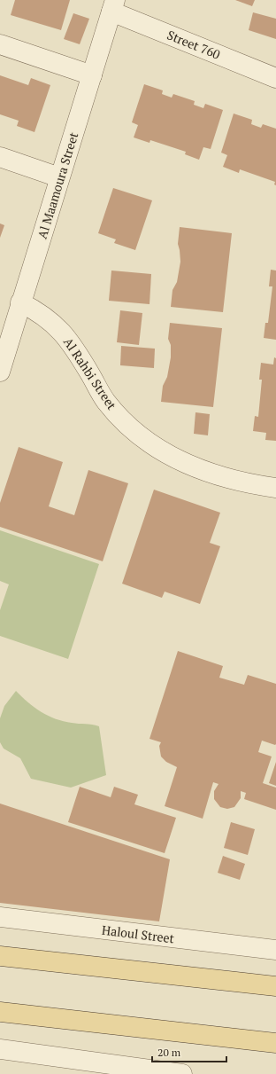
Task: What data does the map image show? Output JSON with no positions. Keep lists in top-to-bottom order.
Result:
{
  "streets": {
    "street": [
      "Street 760",
      "Al Maamoura Street",
      "Al Rahbi Street",
      "Haloul Street"
    ]
  },
  "crossings": [
    ["Street 760", "Al Maamoura Street"],
    ["Al Maamoura Street", "Al Rahbi Street"]
  ],
  "scale_bar": "20 m"
}
